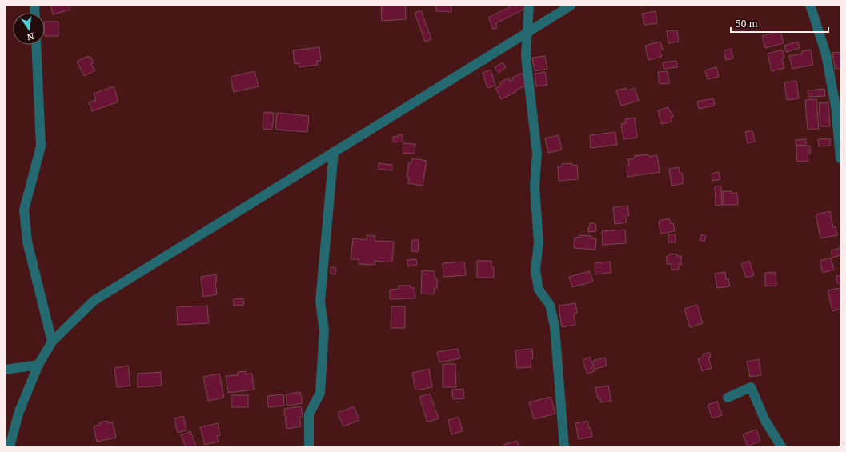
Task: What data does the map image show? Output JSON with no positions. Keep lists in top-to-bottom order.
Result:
{
  "scale_bar": "50 m",
  "north": "bottom"
}
